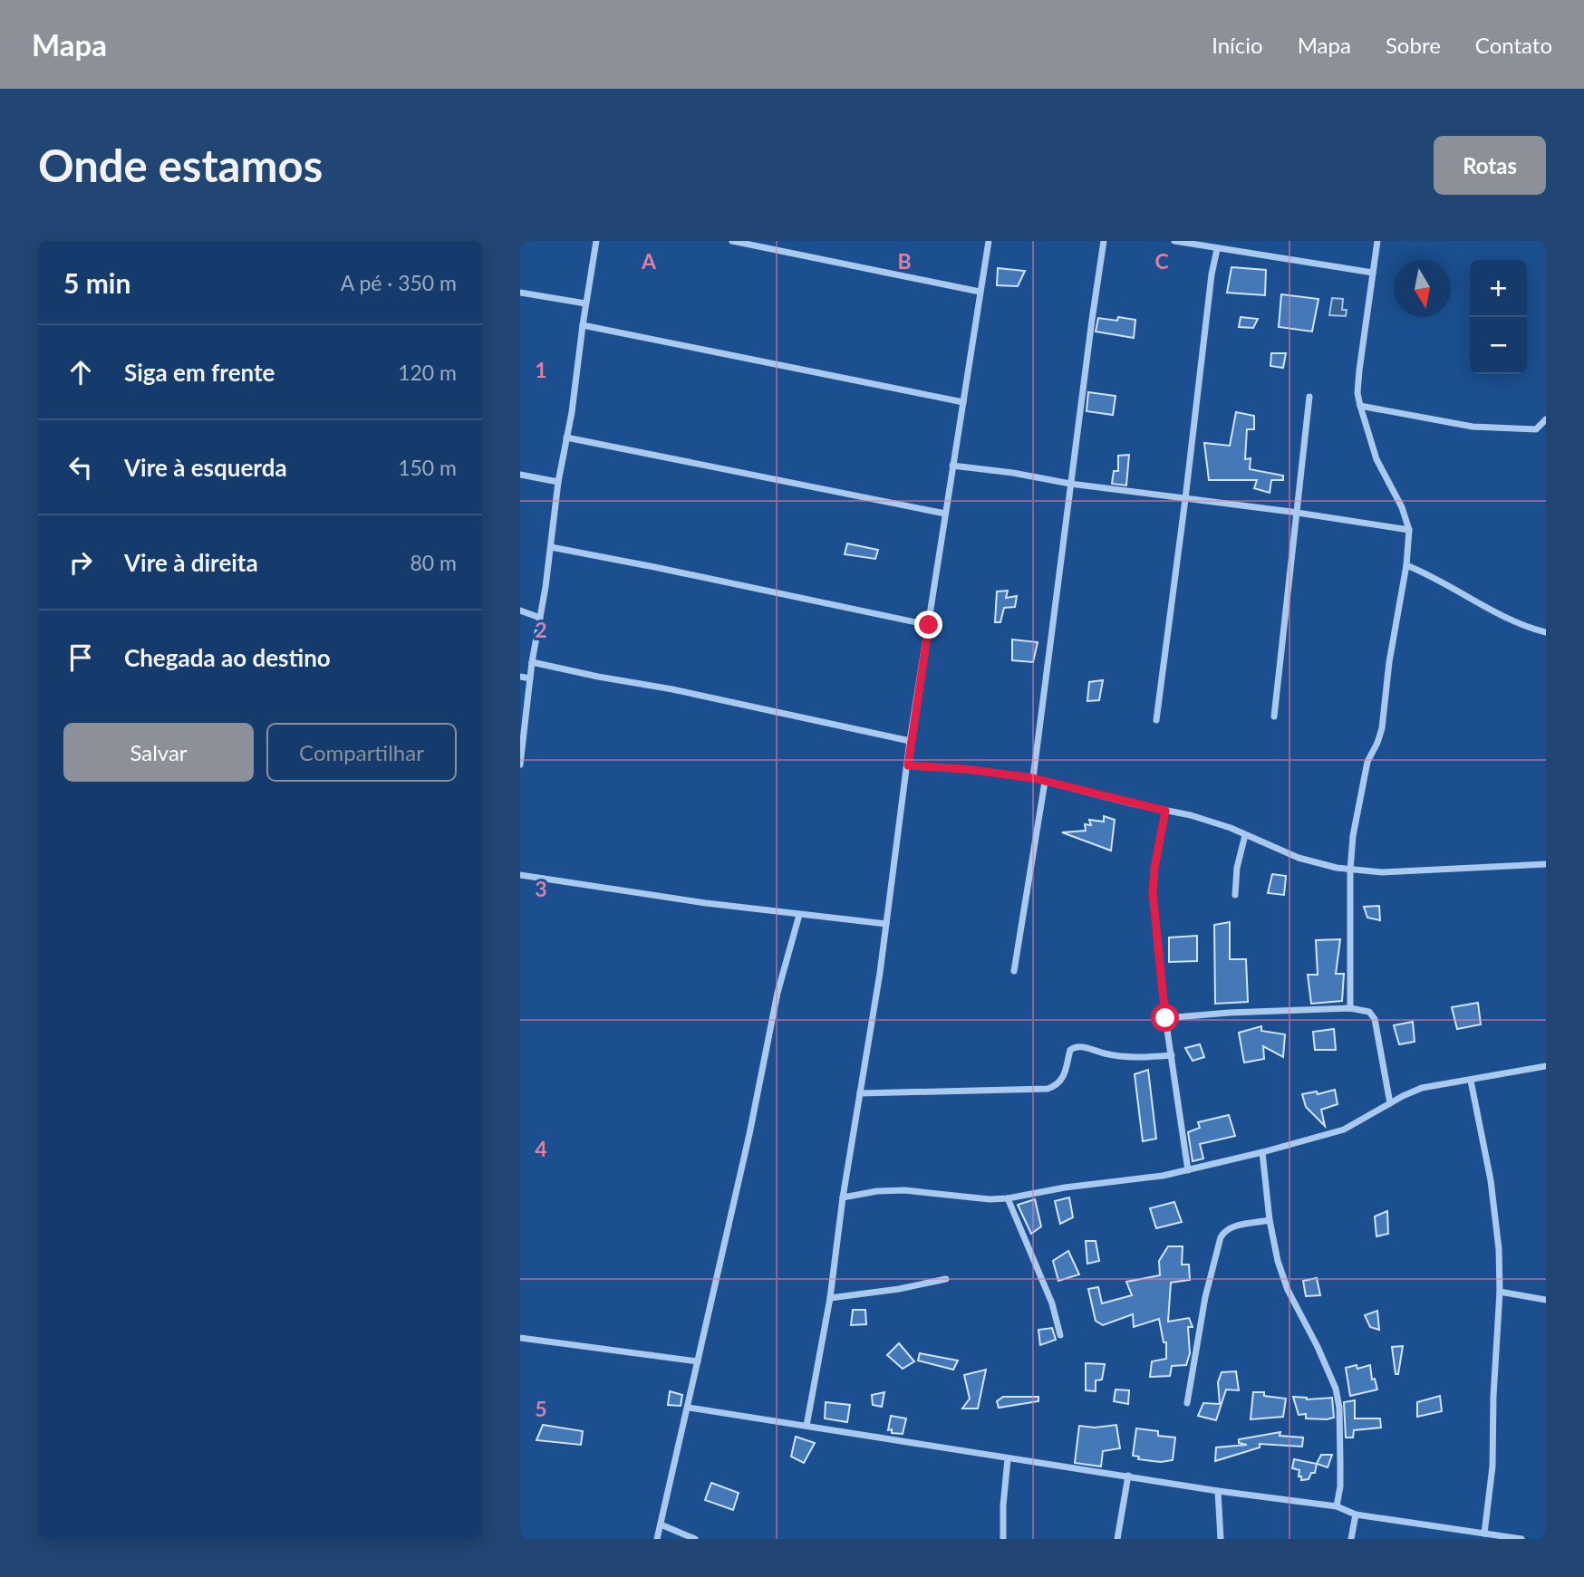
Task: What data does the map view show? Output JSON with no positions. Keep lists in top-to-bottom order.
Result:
{
  "north": "bottom",
  "page": {
    "header": "Mapa",
    "nav": [
      "Início",
      "Mapa",
      "Sobre",
      "Contato"
    ],
    "buttons": [
      "Rotas",
      ["Salvar", "Compartilhar"]
    ],
    "title": "Onde estamos",
    "heading": ["5 min", "A pé · 350 m"],
    "map_buttons": ["+", "−"],
    "list": [
      ["Siga em frente", "120 m"],
      ["Vire à esquerda", "150 m"],
      ["Vire à direita", "80 m"],
      "Chegada ao destino"
    ]
  },
  "grid": {
    "columns": ["A", "B", "C"],
    "rows": [
      "1",
      "2",
      "3",
      "4",
      "5"
    ]
  }
}
